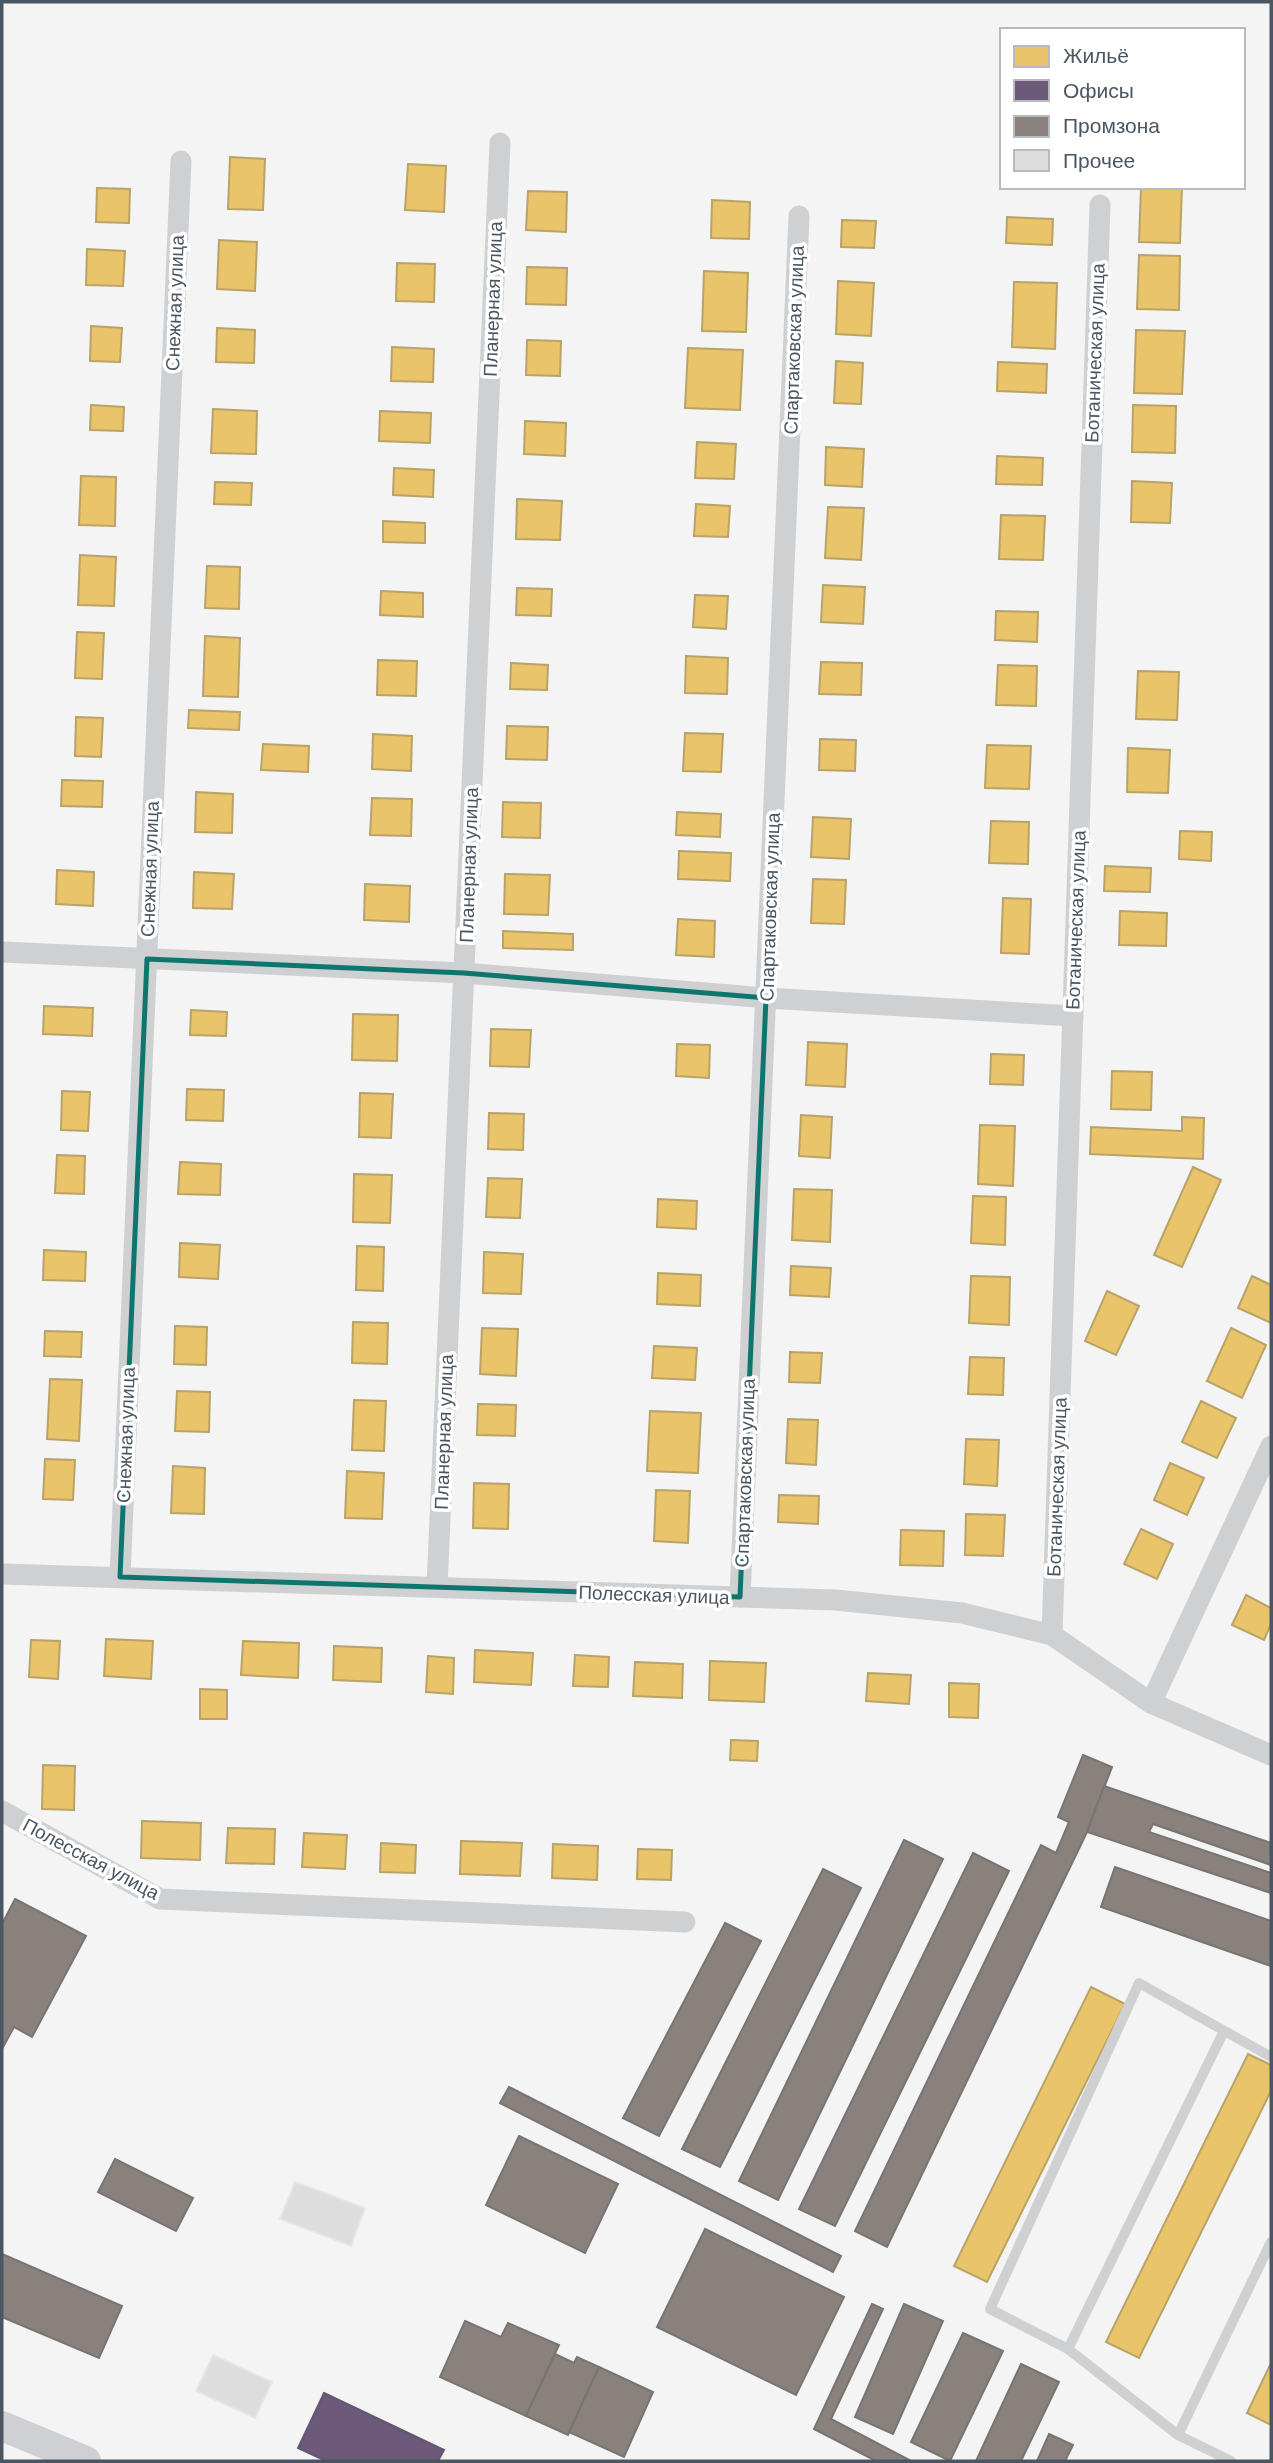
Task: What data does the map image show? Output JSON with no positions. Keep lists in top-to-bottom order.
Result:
{
  "streets": {
    "street": [
      "Планерная улица",
      "Снежная улица",
      "Спартаковская улица",
      "Ботаническая улица",
      "Полесская улица"
    ]
  },
  "crossings": [
    ["Планерная улица", "Полесская улица"],
    ["Снежная улица", "Полесская улица"],
    ["Спартаковская улица", "Полесская улица"],
    ["Ботаническая улица", "Полесская улица"]
  ],
  "legend": [
    "Жильё",
    "Офисы",
    "Промзона",
    "Прочее"
  ]
}
